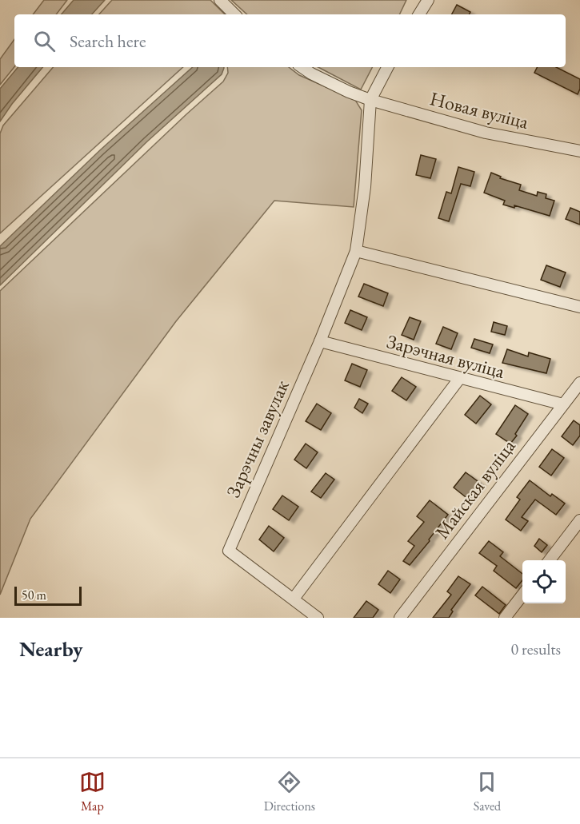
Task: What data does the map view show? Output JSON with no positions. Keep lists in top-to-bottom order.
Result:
{
  "streets": {
    "street": [
      "Новая вуліца",
      "Зарэчная вуліца",
      "Зарэчны завулак",
      "Майская вуліца"
    ]
  },
  "crossings": [
    ["Новая вуліца", "Зарэчны завулак"],
    ["Зарэчная вуліца", "Зарэчны завулак"],
    ["Зарэчная вуліца", "Майская вуліца"]
  ],
  "scale_bar": "50 m",
  "page": {
    "search": "Search here",
    "scale": "50 m",
    "heading": ["Nearby", "0 results"],
    "nav": ["Map", "Directions", "Saved"]
  }
}
